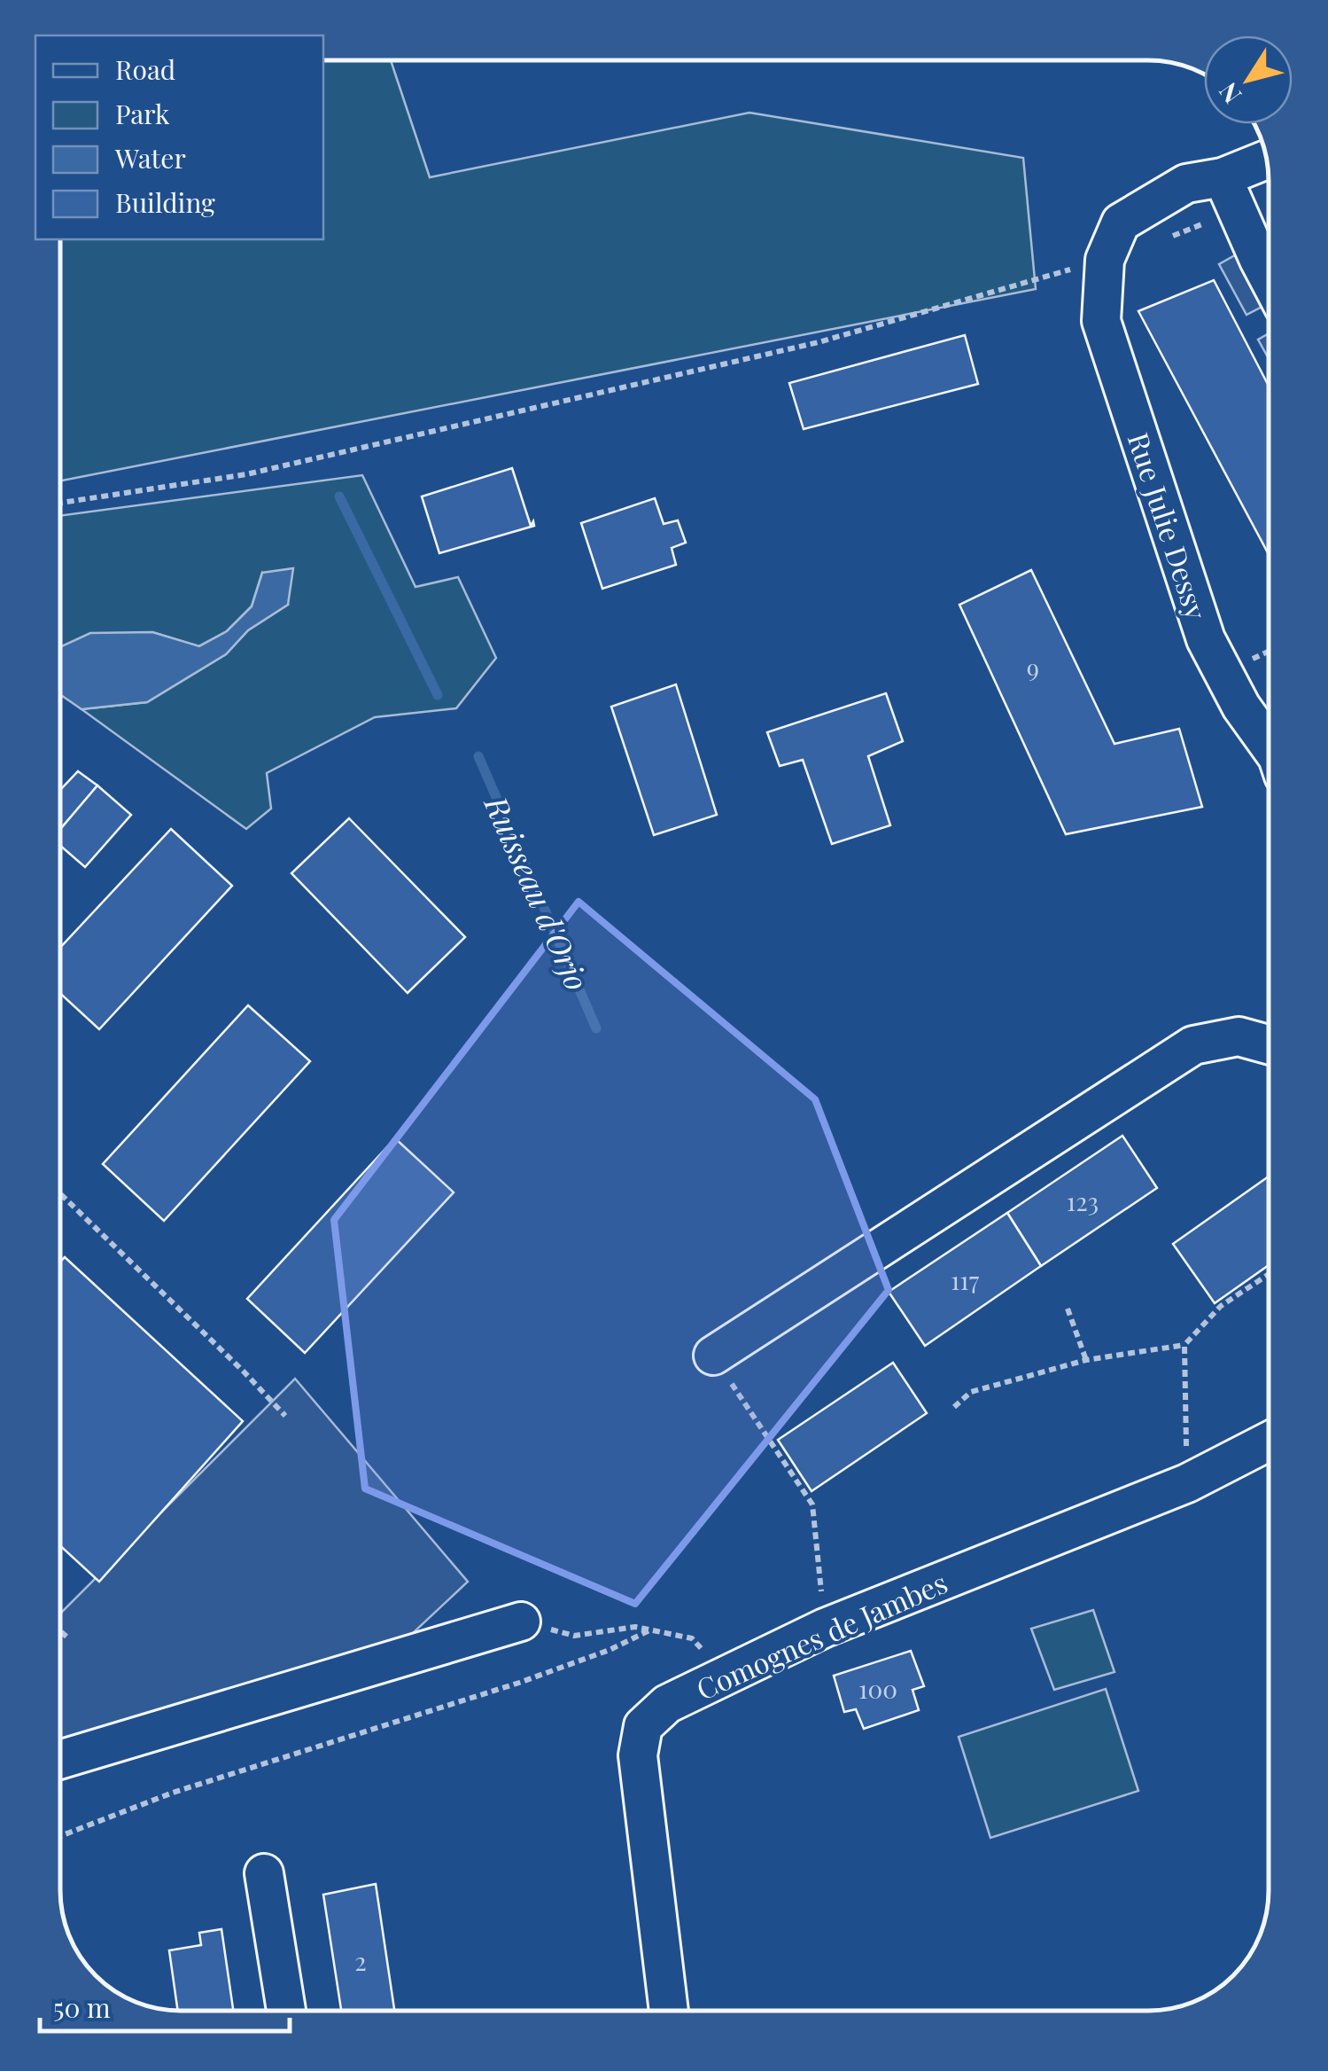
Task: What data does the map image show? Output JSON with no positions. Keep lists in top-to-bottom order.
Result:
{
  "streets": {
    "street": ["Rue Julie Dessy", "Comognes de Jambes"]
  },
  "water": ["Ruisseau d'Orjo"],
  "house_numbers": [
    "9",
    "123",
    "117",
    "100",
    "2"
  ],
  "legend": [
    "Road",
    "Park",
    "Water",
    "Building"
  ],
  "scale_bar": "50 m",
  "north": "bottom left"
}
